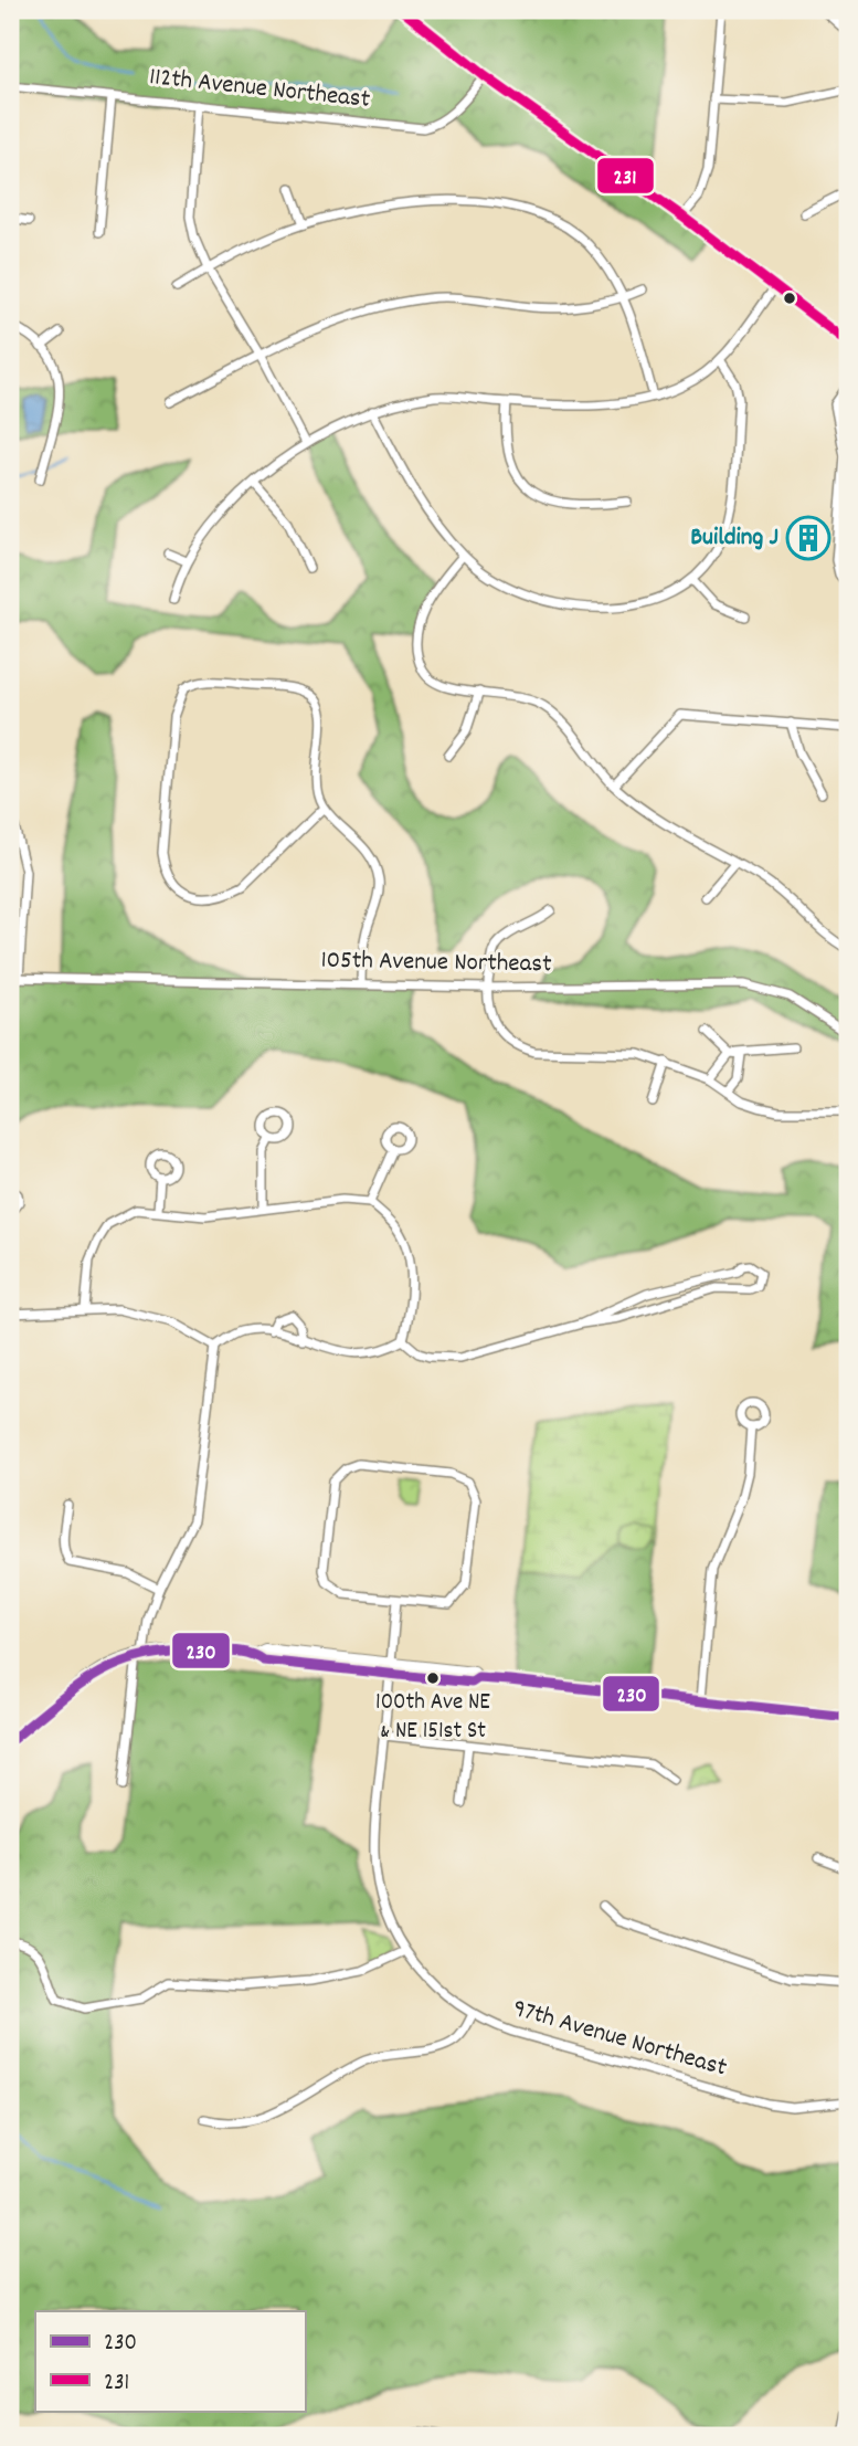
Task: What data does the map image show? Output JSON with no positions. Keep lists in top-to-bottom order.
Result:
{
  "streets": {
    "street": ["112th Avenue Northeast", "105th Avenue Northeast", "97th Avenue Northeast"]
  },
  "places": {
    "building": ["Building J"],
    "other": ["100th Ave NE & NE 151st St"]
  },
  "lines": ["transit line 231", "transit line 230"],
  "legend": ["230", "231"]
}
